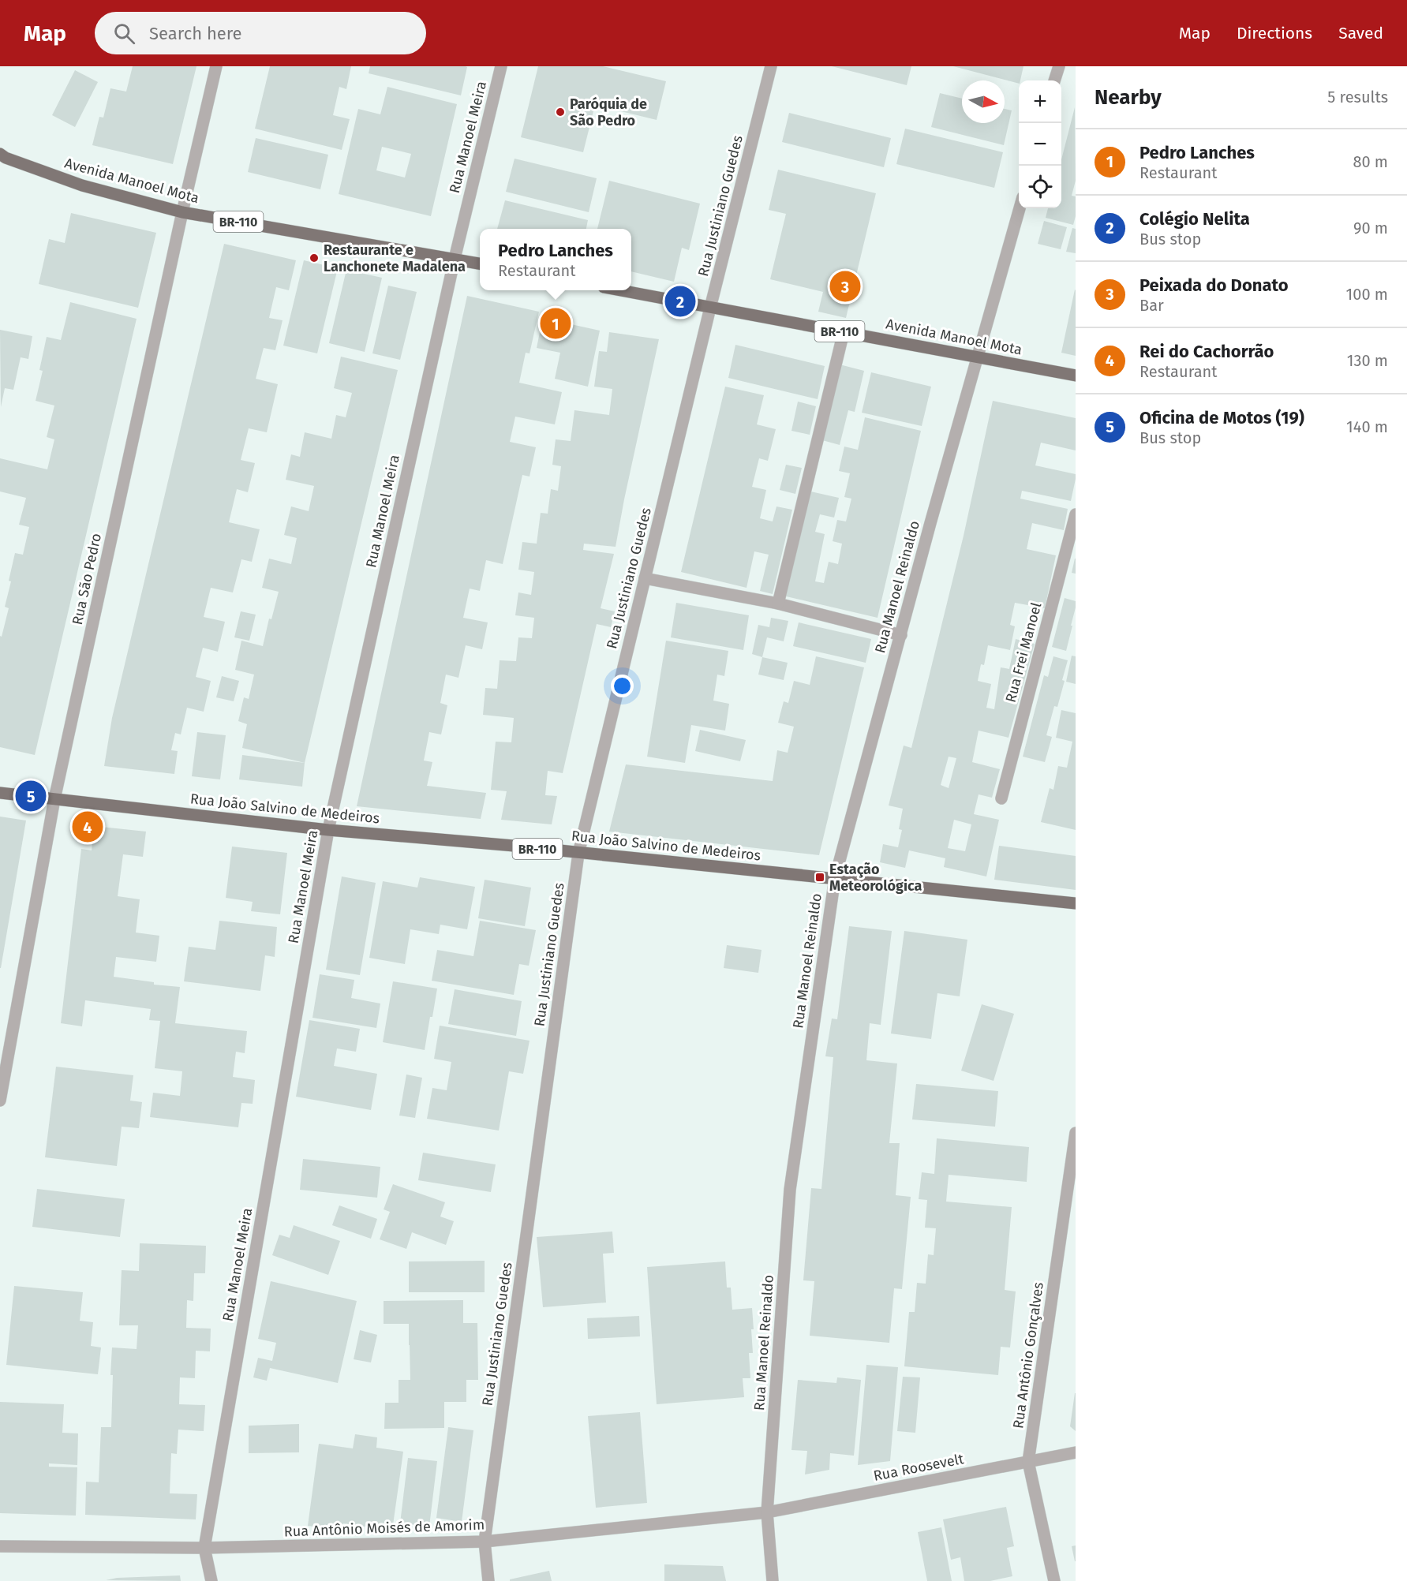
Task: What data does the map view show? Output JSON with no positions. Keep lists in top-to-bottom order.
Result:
{
  "streets": {
    "main road": ["Avenida Manoel Mota", "BR-110", "Rua João Salvino de Medeiros"],
    "street": [
      "Rua Manoel Meira",
      "Rua Justiniano Guedes",
      "Rua São Pedro",
      "Rua Manoel Reinaldo",
      "Rua Frei Manoel",
      "Rua Antônio Gonçalves",
      "Rua Roosevelt",
      "Rua Antônio Moisés de Amorim"
    ]
  },
  "crossings": [
    ["Rua Manoel Meira", "Avenida Manoel Mota"],
    ["Rua Manoel Meira", "Rua João Salvino de Medeiros"],
    ["Rua Manoel Meira", "Rua Antônio Moisés de Amorim"],
    ["Avenida Manoel Mota", "Rua Justiniano Guedes"],
    ["Avenida Manoel Mota", "Rua São Pedro"],
    ["Avenida Manoel Mota", "Rua Manoel Reinaldo"],
    ["Rua Justiniano Guedes", "Rua João Salvino de Medeiros"],
    ["Rua Justiniano Guedes", "Rua Antônio Moisés de Amorim"],
    ["Rua São Pedro", "Rua João Salvino de Medeiros"],
    ["Rua Manoel Reinaldo", "Rua João Salvino de Medeiros"],
    ["Rua Manoel Reinaldo", "Rua Roosevelt"],
    ["Rua Manoel Reinaldo", "Rua Antônio Moisés de Amorim"],
    ["Rua Antônio Gonçalves", "Rua Roosevelt"],
    ["Rua Roosevelt", "Rua Antônio Moisés de Amorim"]
  ],
  "places": {
    "other": ["Paróquia de São Pedro", "Restaurante e Lanchonete Madalena"],
    "transit": ["Estação Meteorológica"]
  },
  "north": "right",
  "page": {
    "header": "Map",
    "search": "Search here",
    "nav": ["Map", "Directions", "Saved"],
    "heading": ["Nearby", "5 results"],
    "map_buttons": ["+", "−"],
    "list": [
      {
        "mark": "1",
        "name": "Pedro Lanches",
        "note": "Restaurant",
        "value": "80 m"
      },
      {
        "mark": "2",
        "name": "Colégio Nelita",
        "note": "Bus stop",
        "value": "90 m"
      },
      {
        "mark": "3",
        "name": "Peixada do Donato",
        "note": "Bar",
        "value": "100 m"
      },
      {
        "mark": "4",
        "name": "Rei do Cachorrão",
        "note": "Restaurant",
        "value": "130 m"
      },
      {
        "mark": "5",
        "name": "Oficina de Motos (19)",
        "note": "Bus stop",
        "value": "140 m"
      }
    ],
    "popup": ["Pedro Lanches", "Restaurant"],
    "pins": [
      "3",
      "2",
      "1",
      "5",
      "4"
    ]
  }
}
